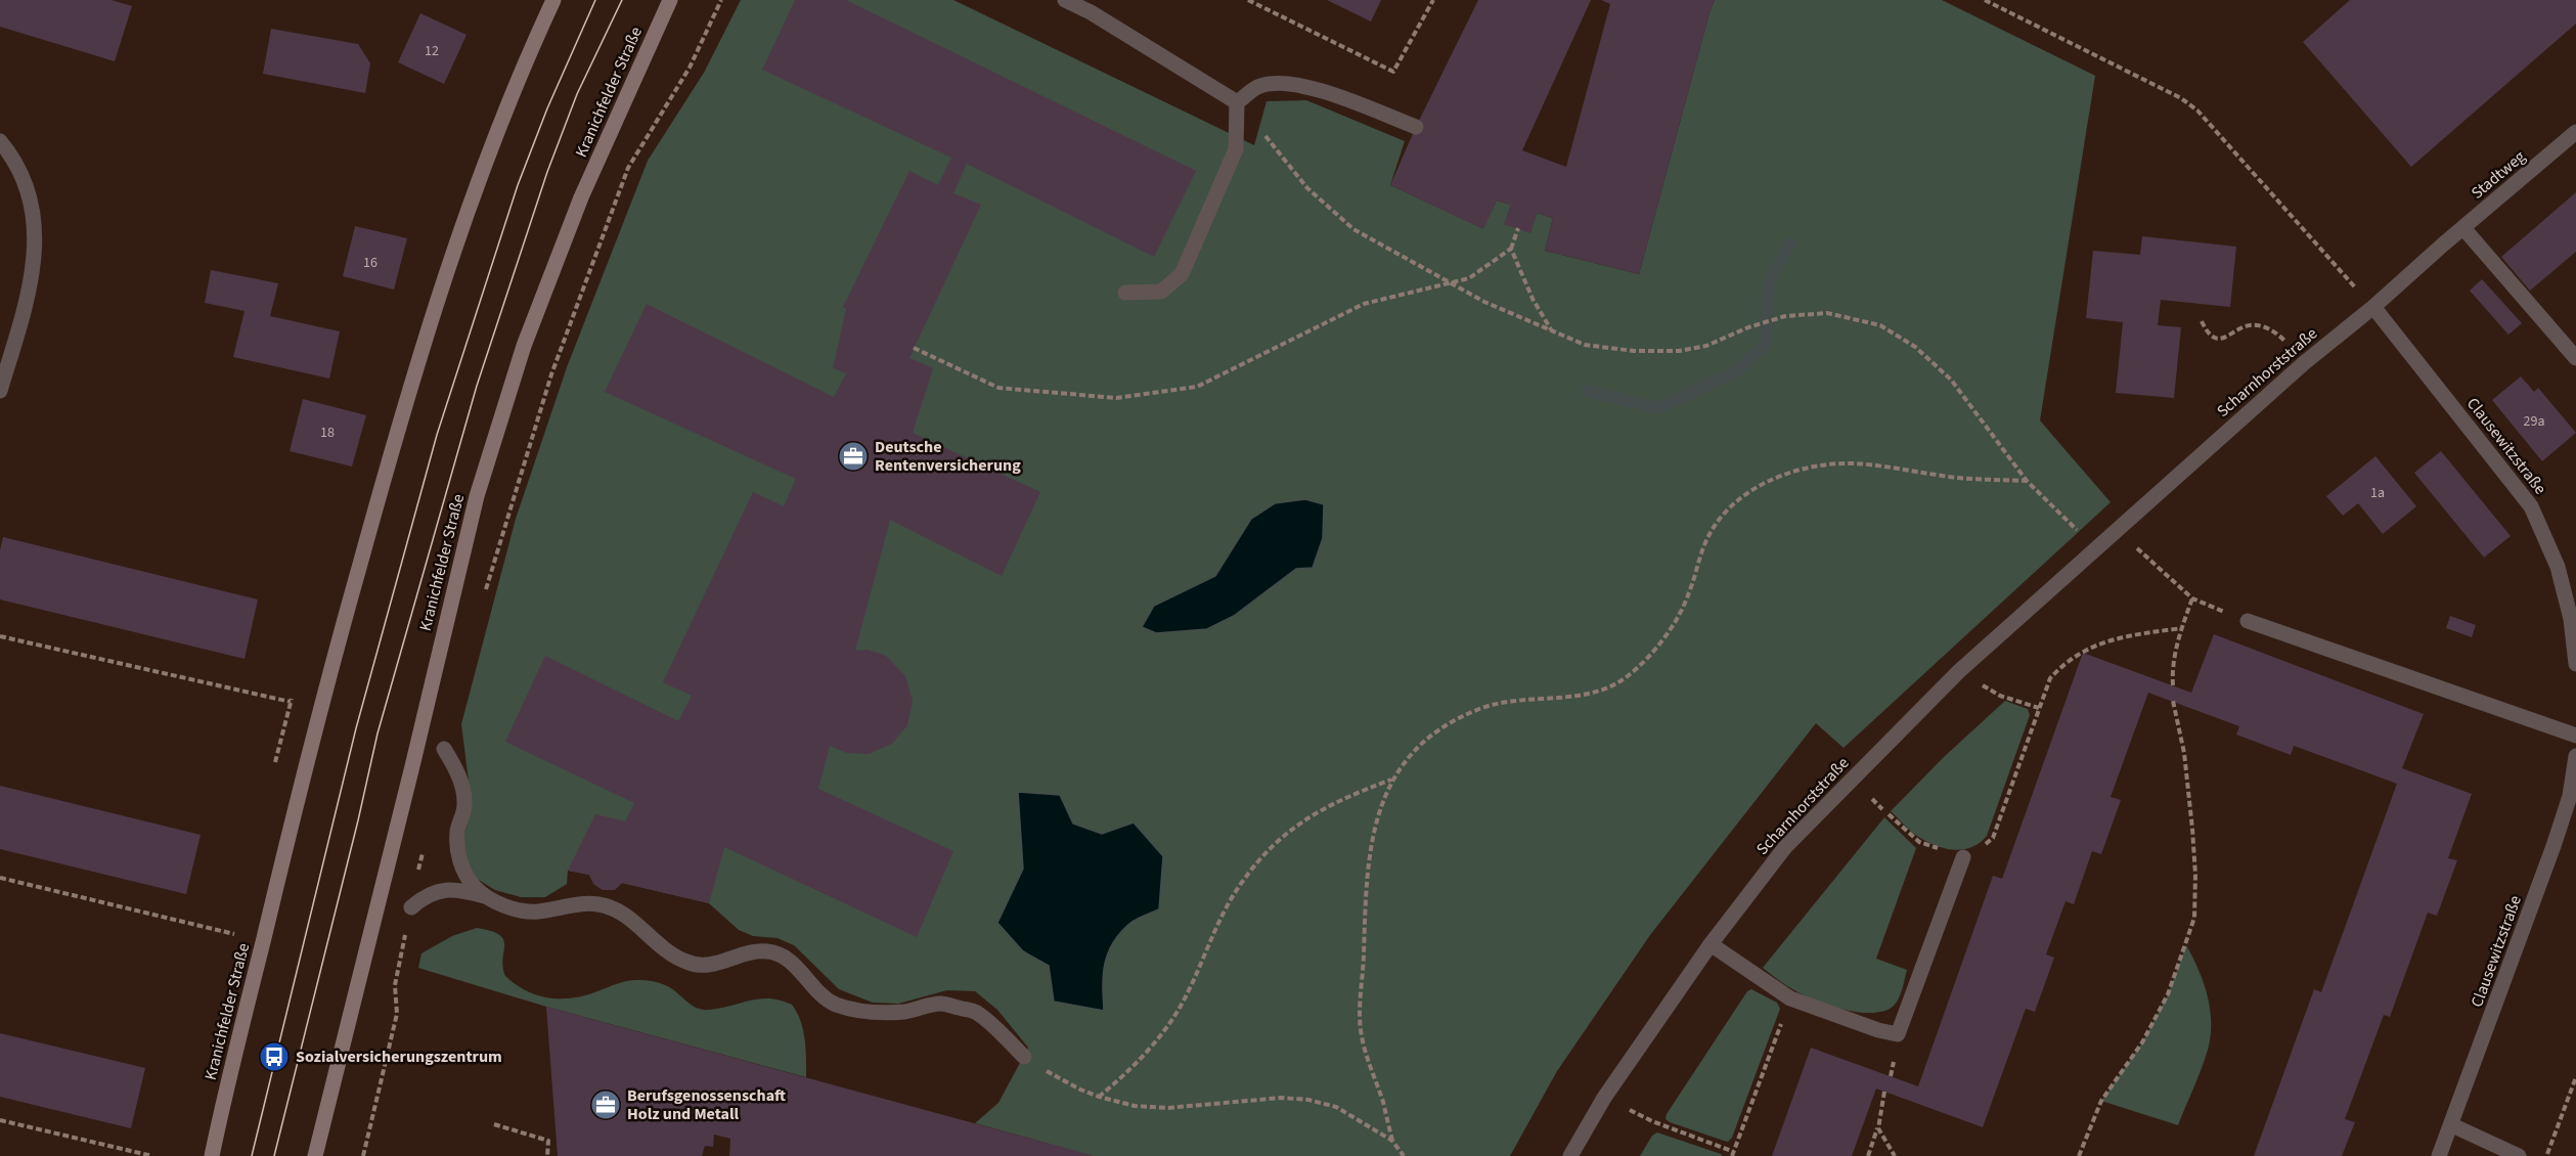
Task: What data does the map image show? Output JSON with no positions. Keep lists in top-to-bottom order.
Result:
{
  "streets": {
    "main road": ["Kranichfelder Straße"],
    "street": ["Stadtweg", "Scharnhorststraße", "Clausewitzstraße"]
  },
  "crossings": [
    ["Stadtweg", "Scharnhorststraße"],
    ["Scharnhorststraße", "Clausewitzstraße"]
  ],
  "places": {
    "office": ["Deutsche Rentenversicherung", "Berufsgenossenschaft Holz und Metall"],
    "bus stop": ["Sozialversicherungszentrum"]
  },
  "house_numbers": [
    "12",
    "16",
    "29a",
    "18",
    "1a"
  ]
}
